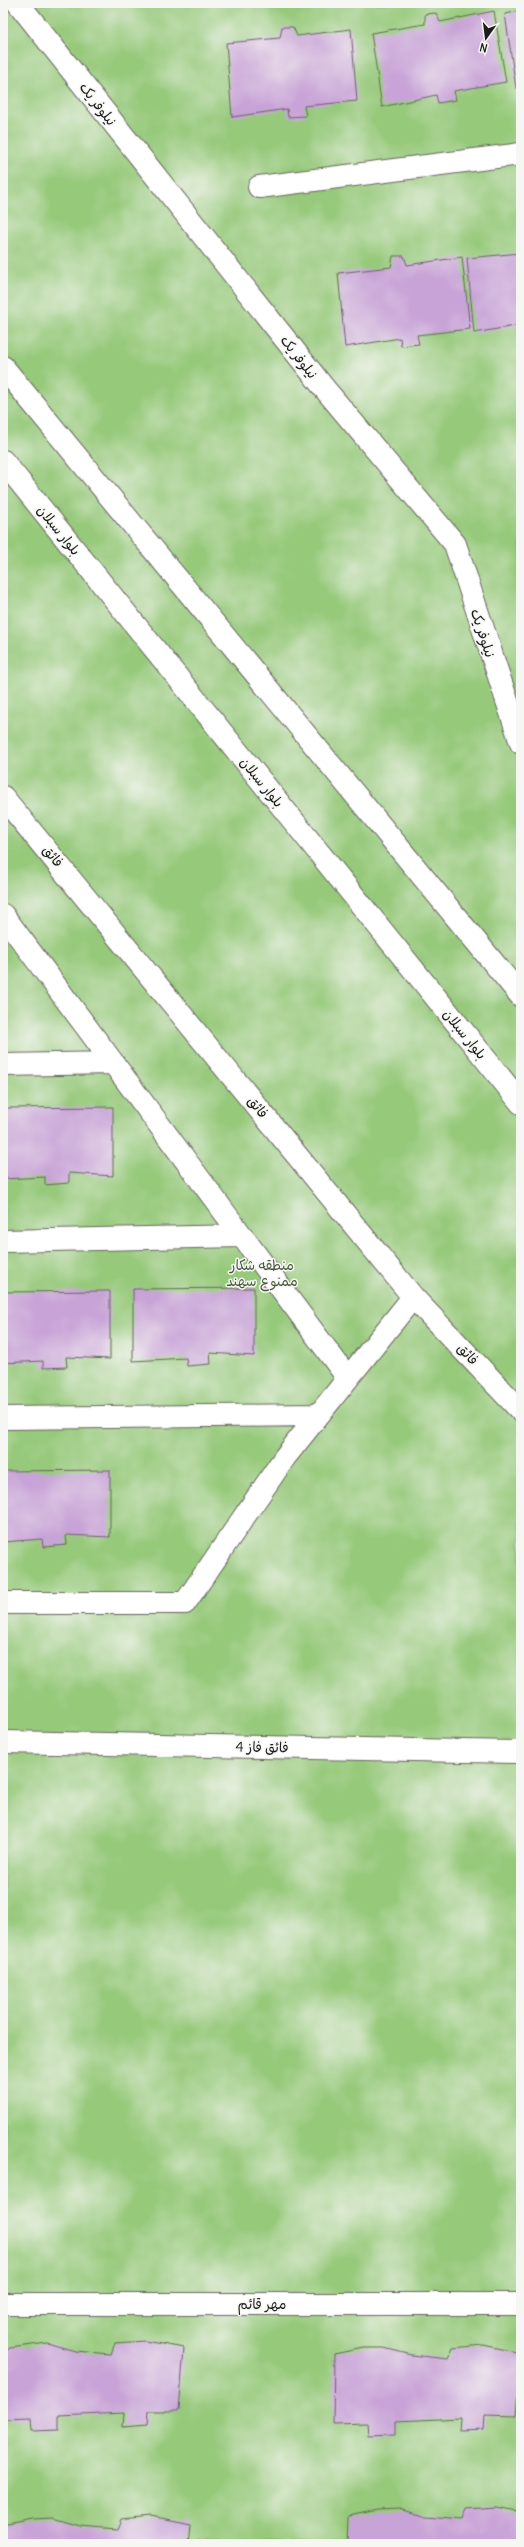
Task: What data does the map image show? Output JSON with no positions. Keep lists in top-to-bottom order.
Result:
{
  "streets": {
    "street": [
      "نیلوفر یک",
      "بلوار سبلان",
      "فائق",
      "فائق فاز 4",
      "مهر قائم"
    ]
  },
  "parks": ["منطقه شکار ممنوع سهند"],
  "north": "bottom"
}
